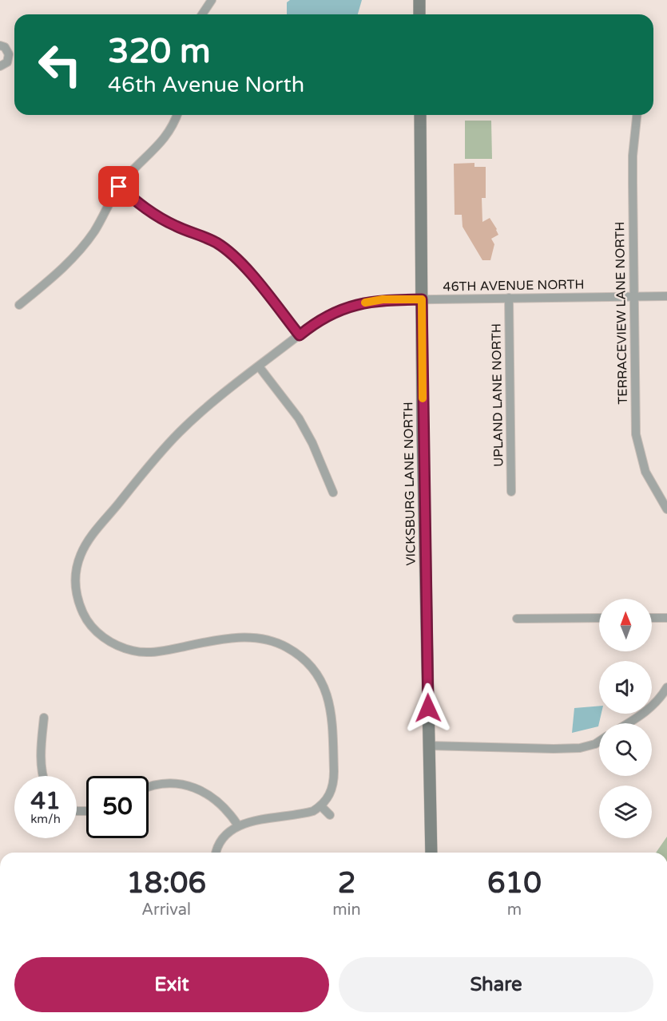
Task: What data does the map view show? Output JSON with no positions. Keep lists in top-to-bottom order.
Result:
{
  "streets": {
    "main road": ["VICKSBURG LANE NORTH"],
    "street": ["46TH AVENUE NORTH", "TERRACEVIEW LANE NORTH", "UPLAND LANE NORTH"]
  },
  "crossings": [
    ["46TH AVENUE NORTH", "TERRACEVIEW LANE NORTH"],
    ["46TH AVENUE NORTH", "UPLAND LANE NORTH"],
    ["46TH AVENUE NORTH", "VICKSBURG LANE NORTH"]
  ],
  "north": "top",
  "page": {
    "turn": ["320 m", "46th Avenue North"],
    "speed": "41 km/h",
    "limit": "50",
    "eta": [
      "18:06",
      "Arrival",
      "2",
      "min",
      "610",
      "m"
    ],
    "buttons": ["Exit", "Share"]
  }
}
